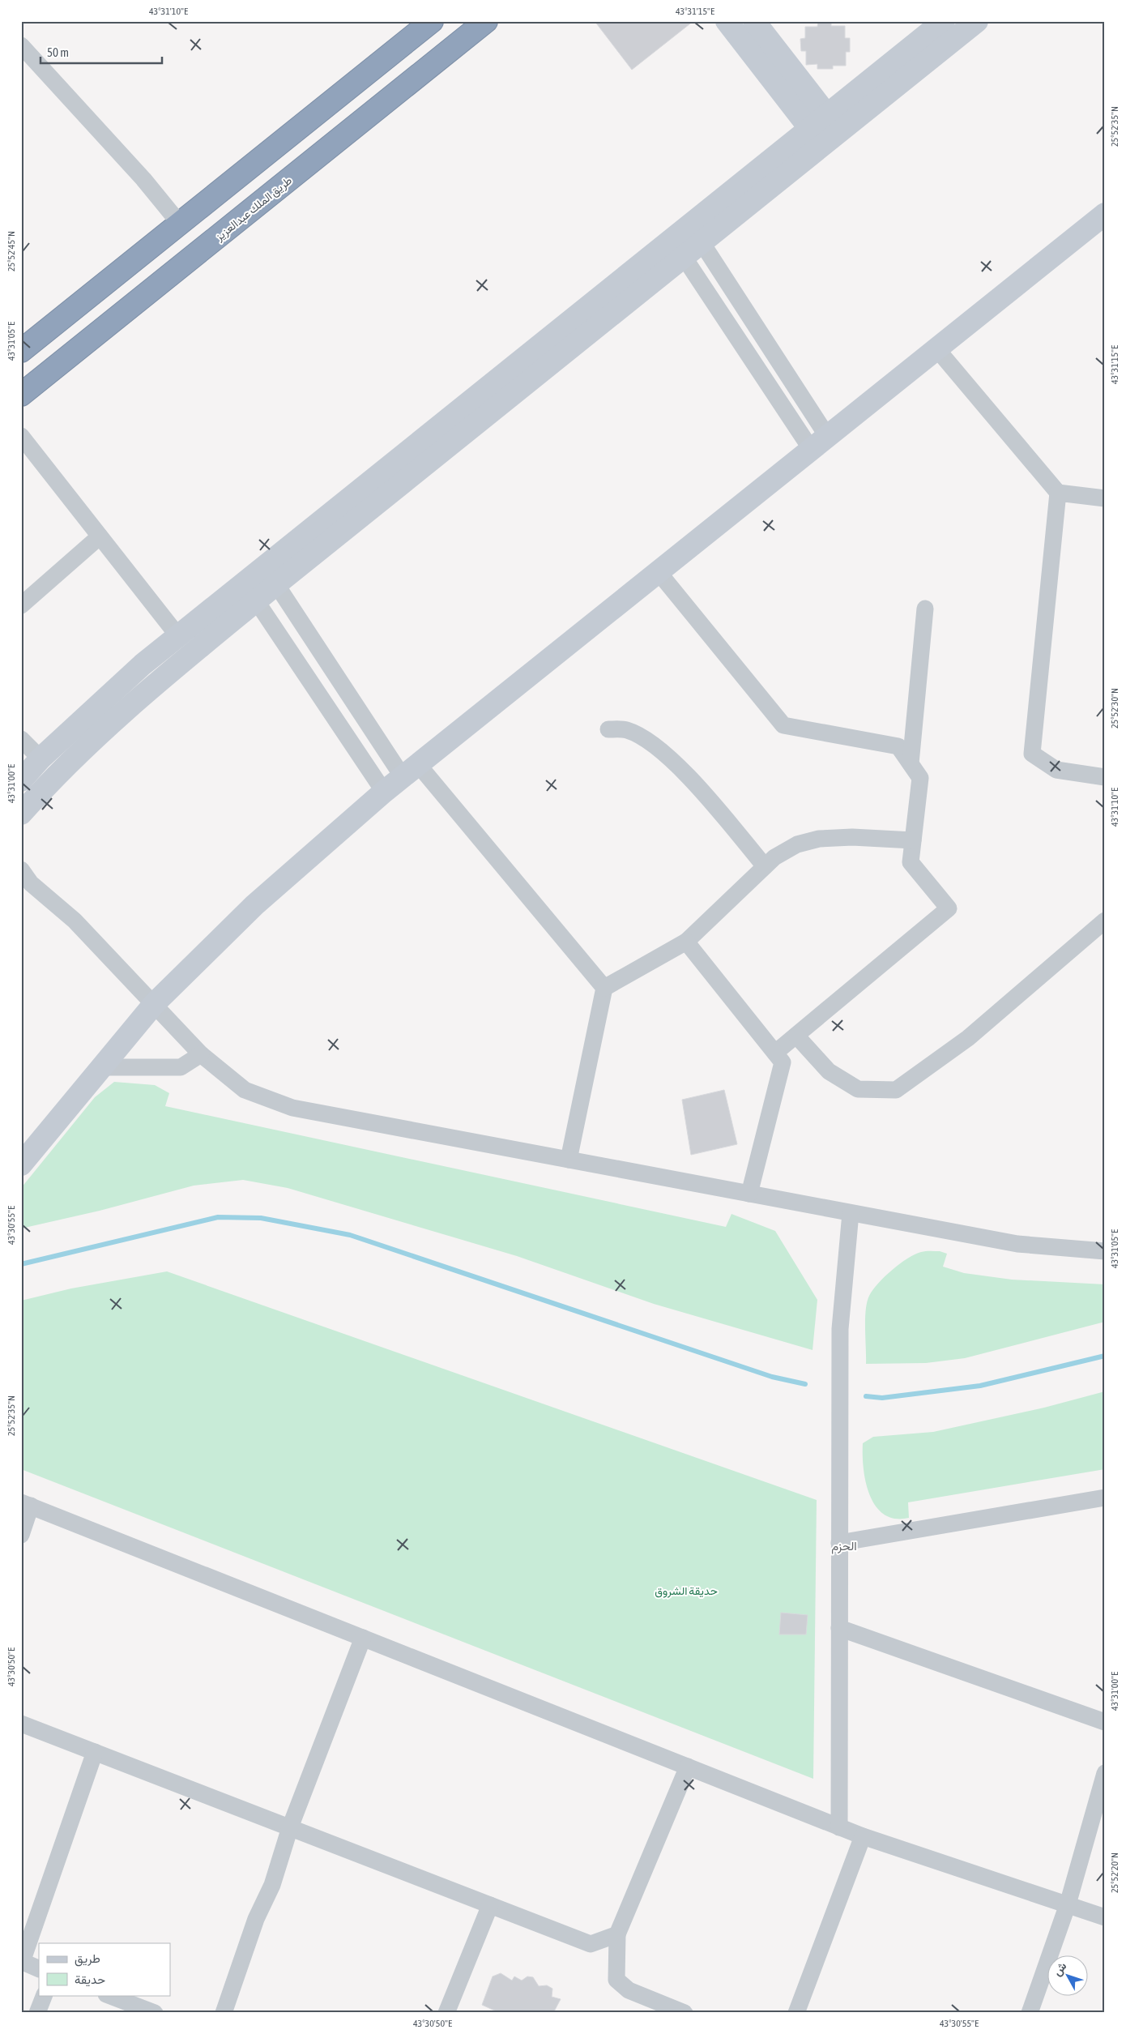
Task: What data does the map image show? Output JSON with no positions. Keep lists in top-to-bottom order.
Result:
{
  "streets": {
    "highway": ["طريق الملك عبدالعزيز"]
  },
  "districts": ["الحزم"],
  "parks": ["حديقة الشروق"],
  "legend": ["طريق", "حديقة"],
  "scale_bar": "50 m",
  "north": "top left",
  "coordinates": [
    "43°31'10\"E",
    "43°31'15\"E",
    "25°52'35\"N",
    "25°52'45\"N",
    "43°31'05\"E",
    "25°52'30\"N",
    "43°31'00\"E",
    "43°30'55\"E",
    "43°30'50\"E",
    "25°52'20\"N"
  ]
}
